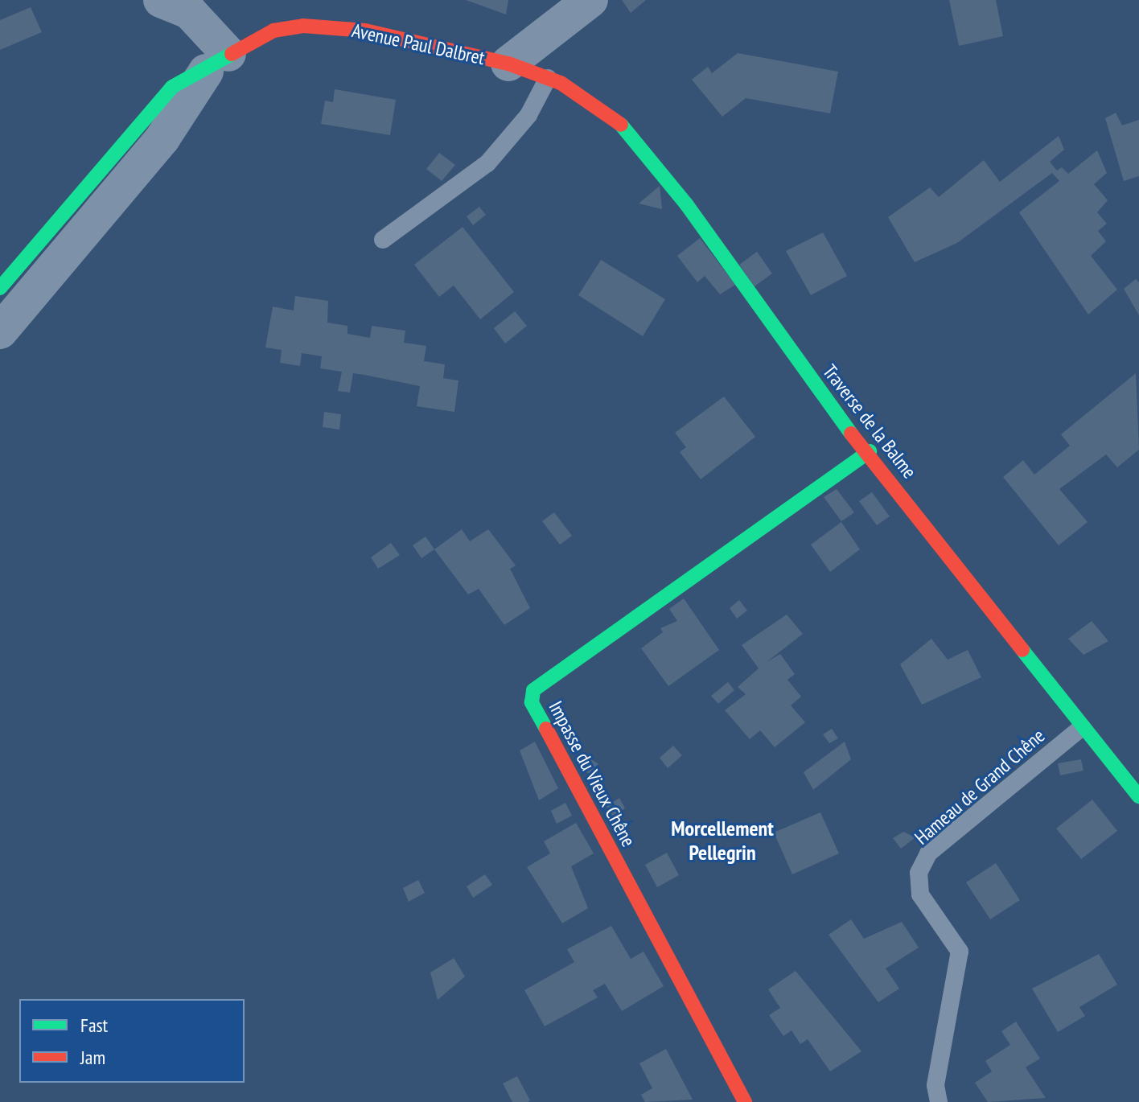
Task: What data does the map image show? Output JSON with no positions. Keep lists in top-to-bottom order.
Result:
{
  "streets": {
    "street": ["Avenue Paul Dalbret", "Traverse de la Balme", "Impasse du Vieux Chêne"],
    "lane": ["Hameau de Grand Chêne"]
  },
  "crossings": [
    ["Avenue Paul Dalbret", "Traverse de la Balme"],
    ["Traverse de la Balme", "Impasse du Vieux Chêne"],
    ["Traverse de la Balme", "Hameau de Grand Chêne"]
  ],
  "districts": ["Morcellement Pellegrin"],
  "legend": ["Fast", "Jam"]
}
